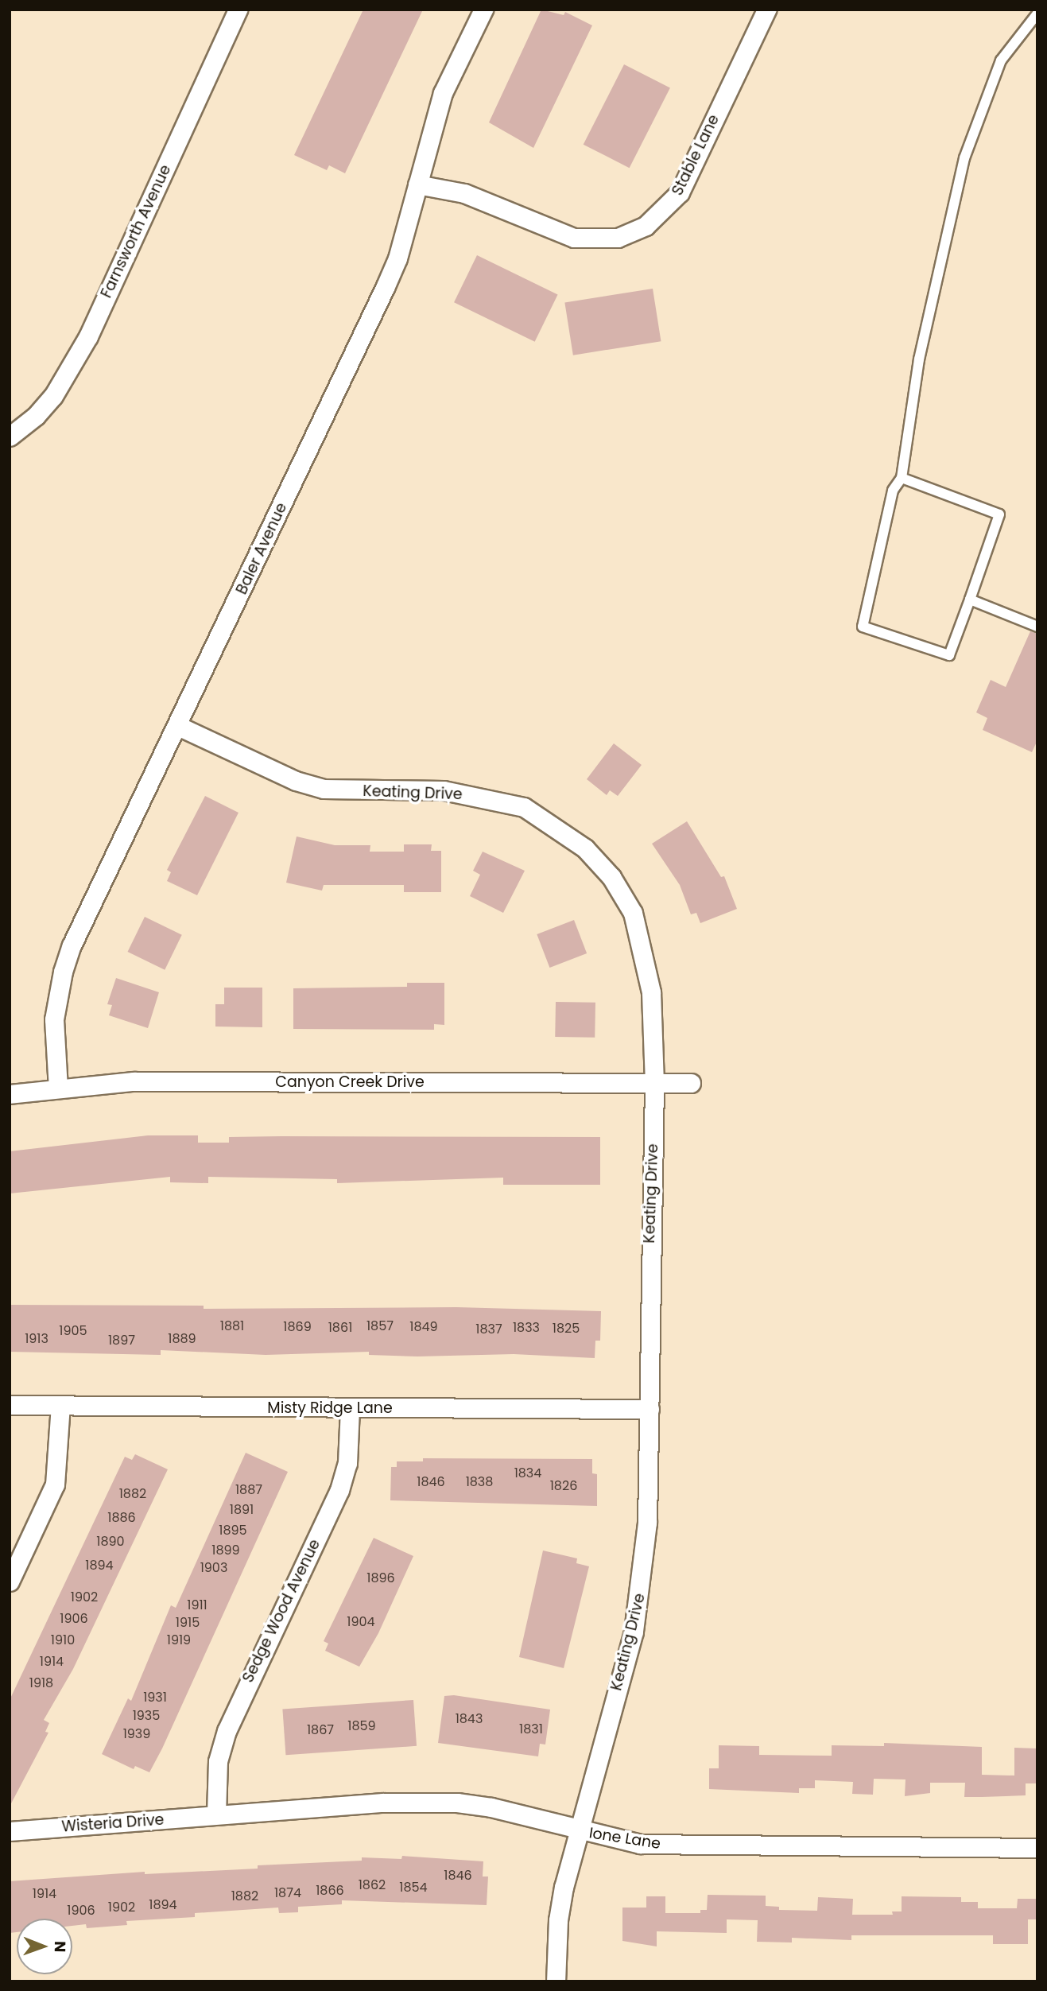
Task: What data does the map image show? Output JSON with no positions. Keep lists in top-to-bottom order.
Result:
{
  "streets": {
    "street": [
      "Stable Lane",
      "Farnsworth Avenue",
      "Baler Avenue",
      "Keating Drive",
      "Canyon Creek Drive",
      "Misty Ridge Lane",
      "Sedge Wood Avenue",
      "Wisteria Drive",
      "Ione Lane"
    ]
  },
  "crossings": [
    ["Stable Lane", "Baler Avenue"],
    ["Baler Avenue", "Keating Drive"],
    ["Baler Avenue", "Canyon Creek Drive"],
    ["Keating Drive", "Canyon Creek Drive"],
    ["Keating Drive", "Misty Ridge Lane"],
    ["Keating Drive", "Ione Lane"],
    ["Misty Ridge Lane", "Sedge Wood Avenue"],
    ["Sedge Wood Avenue", "Wisteria Drive"],
    ["Sedge Wood Avenue", "Ione Lane"],
    ["Wisteria Drive", "Ione Lane"]
  ],
  "house_numbers": [
    "1881",
    "1857",
    "1869",
    "1849",
    "1861",
    "1833",
    "1825",
    "1837",
    "1905",
    "1913",
    "1889",
    "1897",
    "1834",
    "1846",
    "1838",
    "1826",
    "1887",
    "1882",
    "1891",
    "1886",
    "1895",
    "1890",
    "1899",
    "1894",
    "1903",
    "1896",
    "1902",
    "1911",
    "1906",
    "1904",
    "1915",
    "1910",
    "1919",
    "1914",
    "1918",
    "1931",
    "1935",
    "1843",
    "1859",
    "1831",
    "1867",
    "1939",
    "1846",
    "1862",
    "1854",
    "1866",
    "1874",
    "1914",
    "1882",
    "1894",
    "1902",
    "1906"
  ],
  "north": "right"
}
